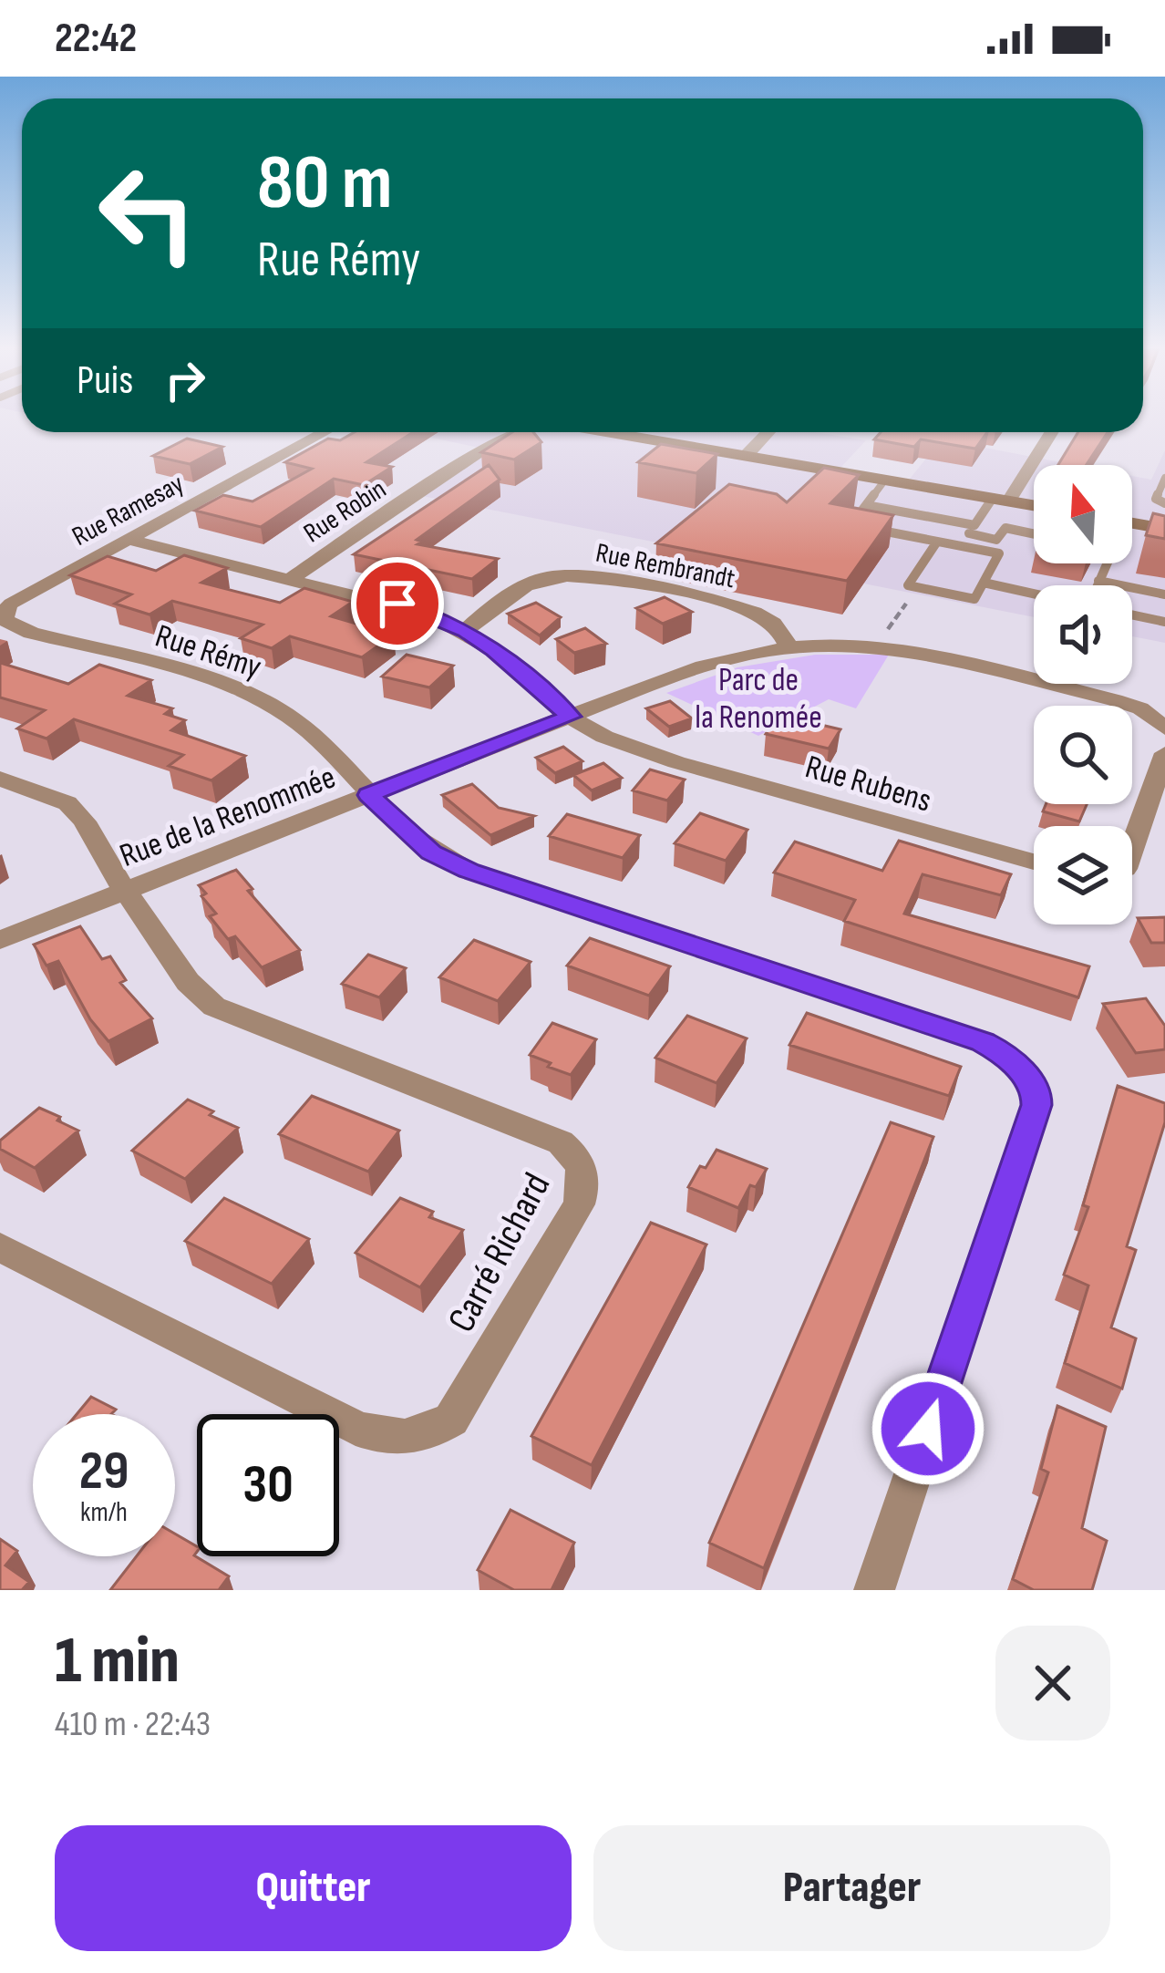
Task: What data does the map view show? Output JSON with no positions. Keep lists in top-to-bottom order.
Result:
{
  "streets": {
    "street": [
      "Rue Ramesay",
      "Rue Robin",
      "Rue Rembrandt",
      "Rue Rémy",
      "Rue Rubens",
      "Rue de la Renommée",
      "Carré Richard"
    ]
  },
  "crossings": [
    ["Rue Ramesay", "Rue Rémy"],
    ["Rue Ramesay", "Rue Rubens"],
    ["Rue Robin", "Rue Rubens"],
    ["Rue Rembrandt", "Rue Rubens"],
    ["Rue Rembrandt", "Rue de la Renommée"],
    ["Rue Rémy", "Rue de la Renommée"],
    ["Rue Rubens", "Rue de la Renommée"],
    ["Rue de la Renommée", "Carré Richard"]
  ],
  "parks": ["Parc de la Renomée"],
  "north": "top",
  "page": {
    "status": "22:42",
    "turn": ["80 m", "Rue Rémy"],
    "then": "Puis",
    "speed": "29 km/h",
    "limit": "30",
    "heading": ["1 min", "410 m · 22:43"],
    "buttons": ["Quitter", "Partager"]
  }
}
